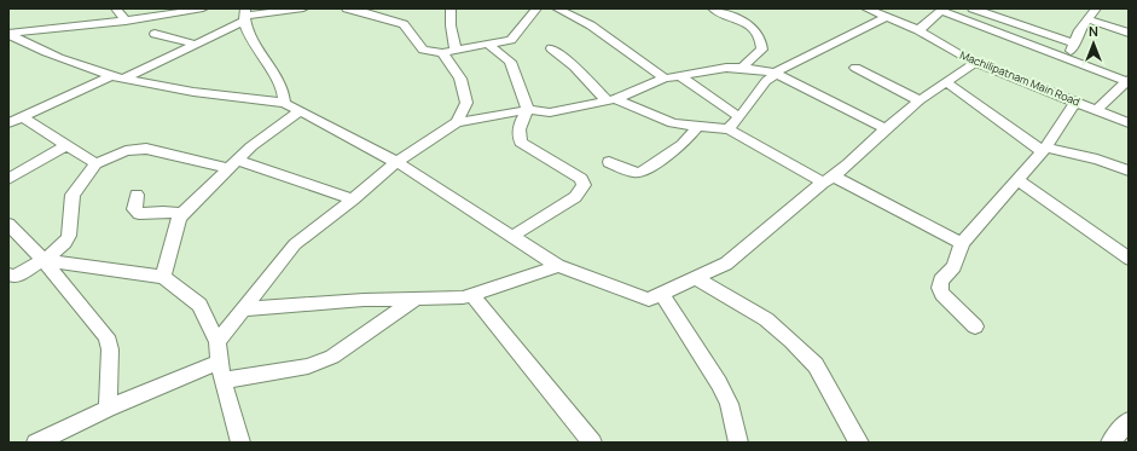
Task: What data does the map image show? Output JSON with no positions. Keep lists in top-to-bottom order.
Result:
{
  "streets": {
    "street": ["Machilipatnam Main Road"]
  },
  "north": "top"
}
